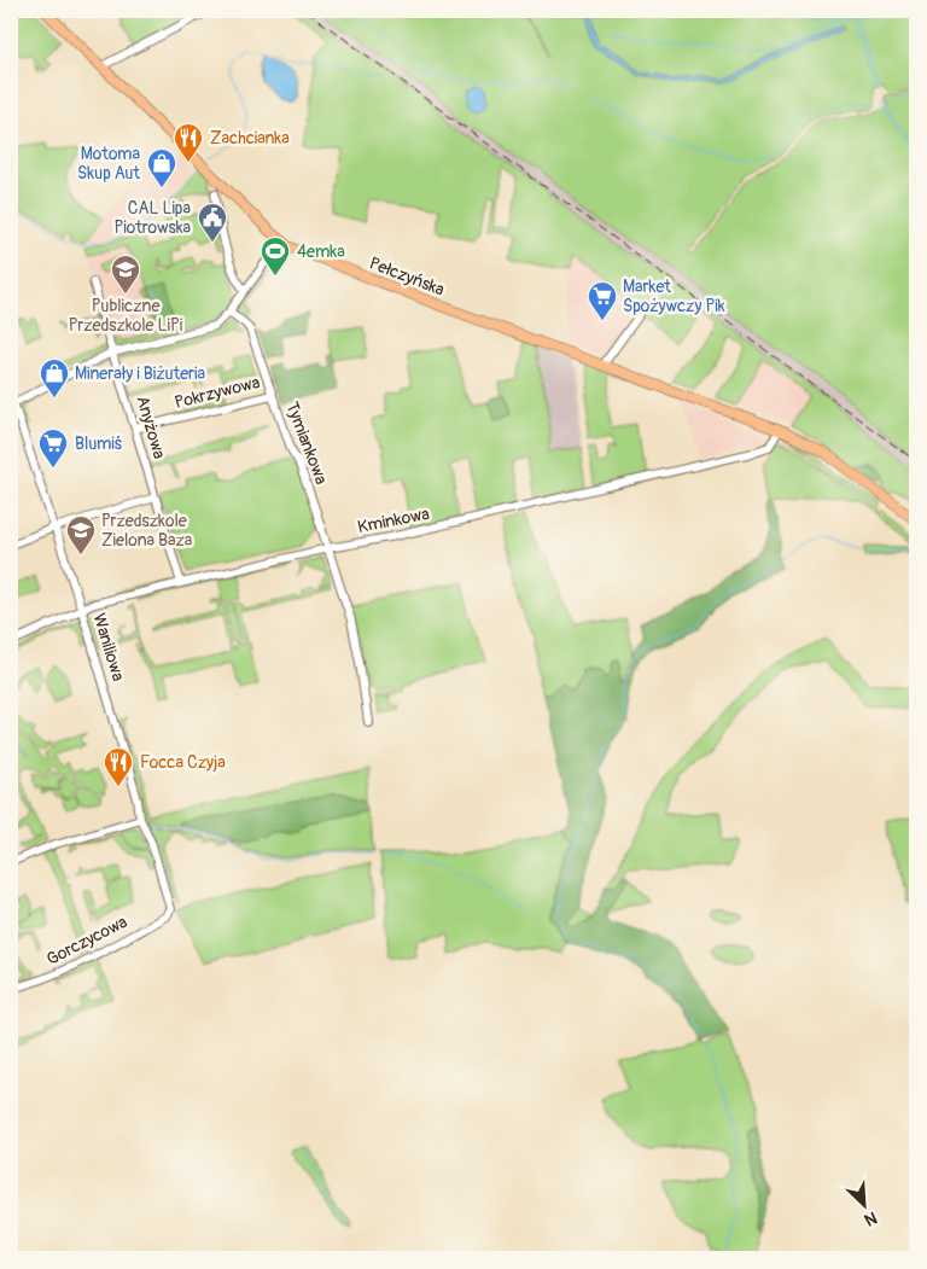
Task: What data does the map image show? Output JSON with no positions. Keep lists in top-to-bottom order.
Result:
{
  "streets": {
    "main road": ["Pełczyńska"],
    "street": [
      "Pokrzywowa",
      "Anyżowa",
      "Tymiankowa",
      "Kminkowa",
      "Waniliowa",
      "Gorczycowa"
    ]
  },
  "crossings": [
    ["Pełczyńska", "Kminkowa"],
    ["Pokrzywowa", "Anyżowa"],
    ["Pokrzywowa", "Tymiankowa"],
    ["Anyżowa", "Kminkowa"],
    ["Tymiankowa", "Kminkowa"],
    ["Kminkowa", "Waniliowa"],
    ["Waniliowa", "Gorczycowa"]
  ],
  "places": {
    "restaurant": ["Zachcianka", "Focca Czyja"],
    "shop": ["Motoma Skup Aut", "Minerały i Biżuteria"],
    "public building": ["CAL Lipa Piotrowska"],
    "sports": ["4emka"],
    "school or university": ["Publiczne Przedszkole LiPi", "Przedszkole Zielona Baza"],
    "supermarket": ["Market Spożywczy Pik", "Blumiś"]
  },
  "north": "bottom right"
}
